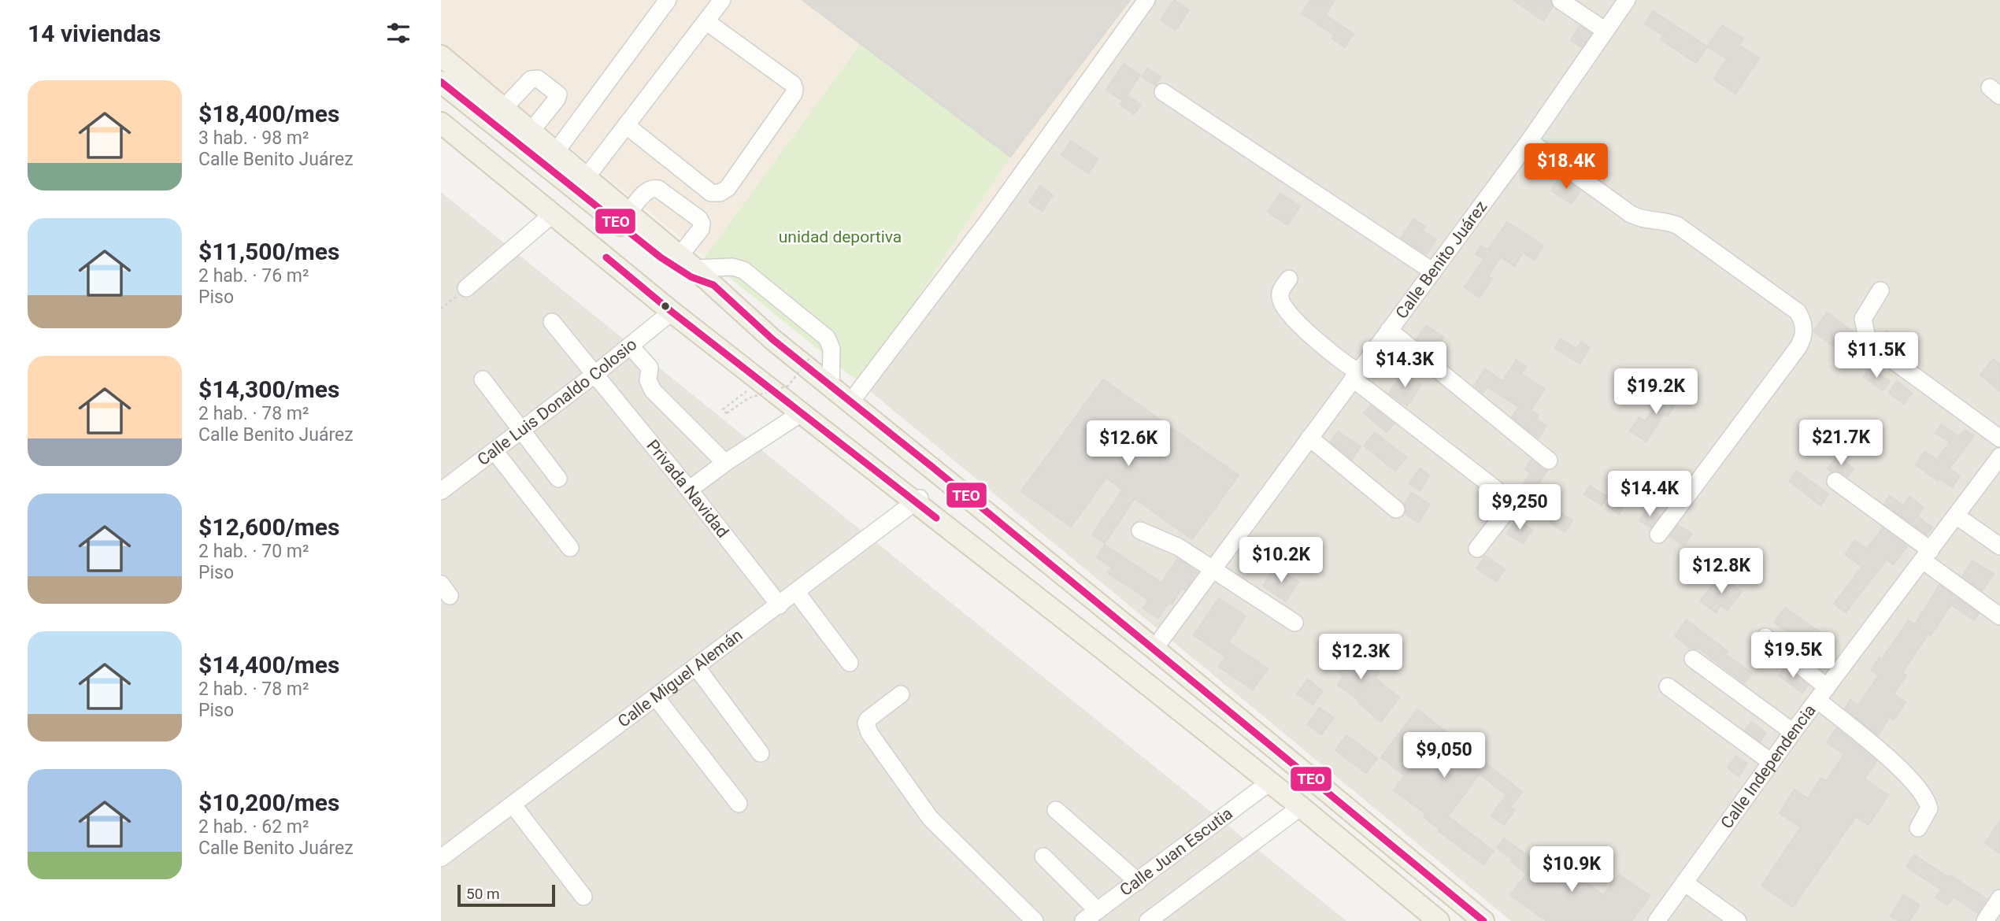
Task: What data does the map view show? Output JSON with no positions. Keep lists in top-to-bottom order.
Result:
{
  "streets": {
    "street": [
      "Calle Benito Juárez",
      "Calle Luis Donaldo Colosio",
      "Privada Navidad",
      "Calle Miguel Alemán",
      "Calle Independencia",
      "Calle Juan Escutia"
    ]
  },
  "crossings": [
    ["Calle Luis Donaldo Colosio", "Privada Navidad"],
    ["Privada Navidad", "Calle Miguel Alemán"]
  ],
  "parks": ["unidad deportiva"],
  "lines": ["transit line TEO"],
  "scale_bar": "50 m",
  "page": {
    "heading": "14 viviendas",
    "list": [
      {
        "name": "$18,400/mes",
        "note": "3 hab. · 98 m² · Calle Benito Juárez"
      },
      {
        "name": "$11,500/mes",
        "note": "2 hab. · 76 m² · Piso"
      },
      {
        "name": "$14,300/mes",
        "note": "2 hab. · 78 m² · Calle Benito Juárez"
      },
      {
        "name": "$12,600/mes",
        "note": "2 hab. · 70 m² · Piso"
      },
      {
        "name": "$14,400/mes",
        "note": "2 hab. · 78 m² · Piso"
      },
      {
        "name": "$10,200/mes",
        "note": "2 hab. · 62 m² · Calle Benito Juárez"
      }
    ],
    "price": [
      "$18.4K",
      "$11.5K",
      "$14.3K",
      "$19.2K",
      "$21.7K",
      "$12.6K",
      "$14.4K",
      "$9,250",
      "$10.2K",
      "$12.8K",
      "$19.5K",
      "$12.3K",
      "$9,050",
      "$10.9K"
    ],
    "scale": "50 m"
  }
}
